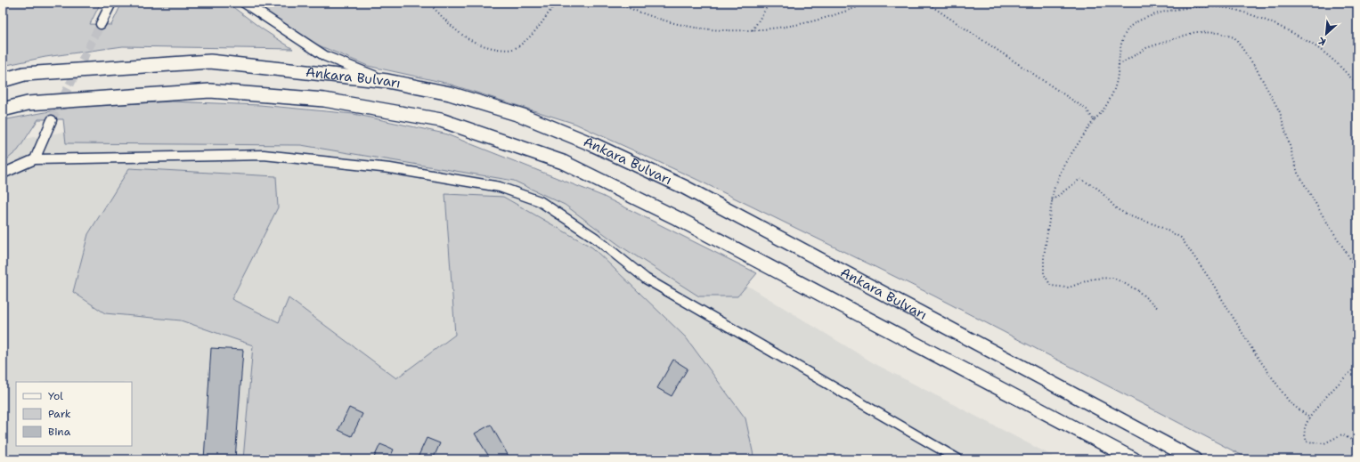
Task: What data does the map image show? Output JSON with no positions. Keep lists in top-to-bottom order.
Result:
{
  "streets": {
    "main road": ["Ankara Bulvarı"]
  },
  "legend": ["Yol", "Park", "Bina"],
  "north": "bottom left"
}
